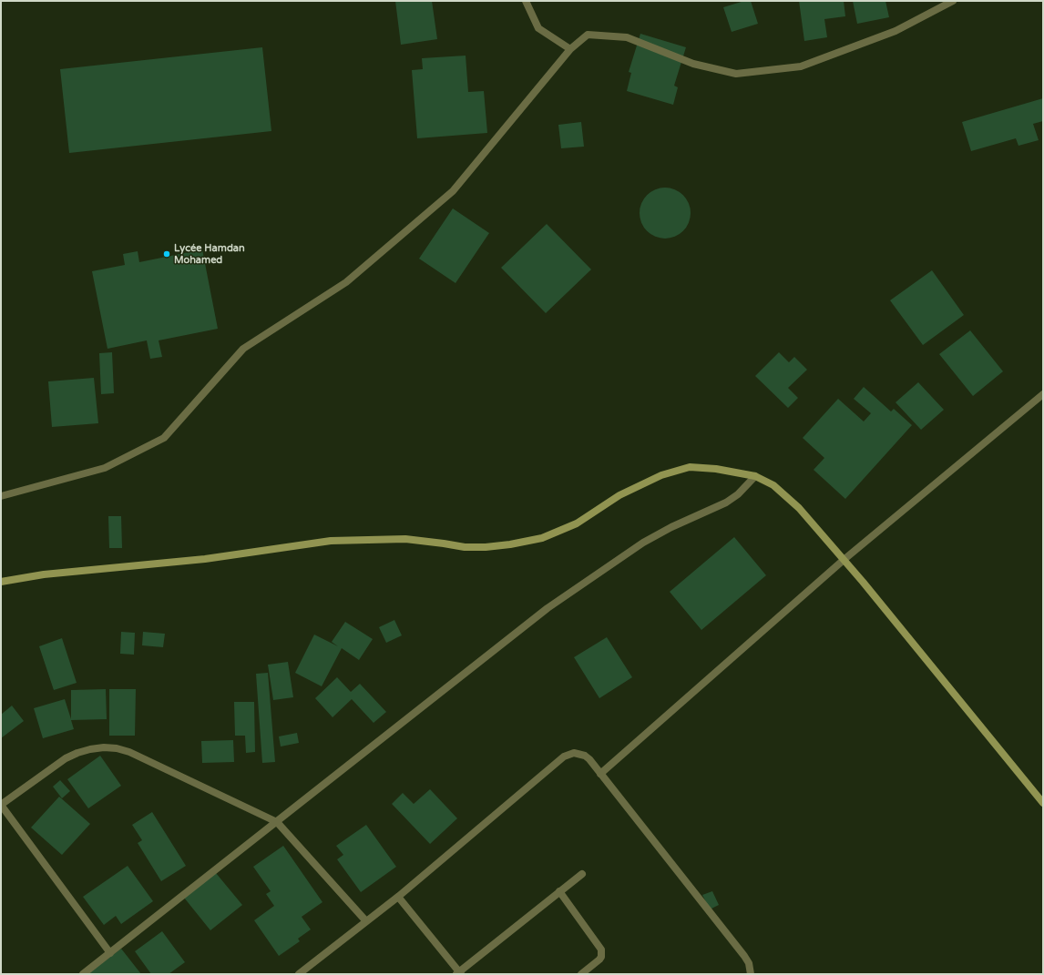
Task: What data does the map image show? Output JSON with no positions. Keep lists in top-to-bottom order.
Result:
{
  "places": ["Lycée Hamdan Mohamed"]
}
